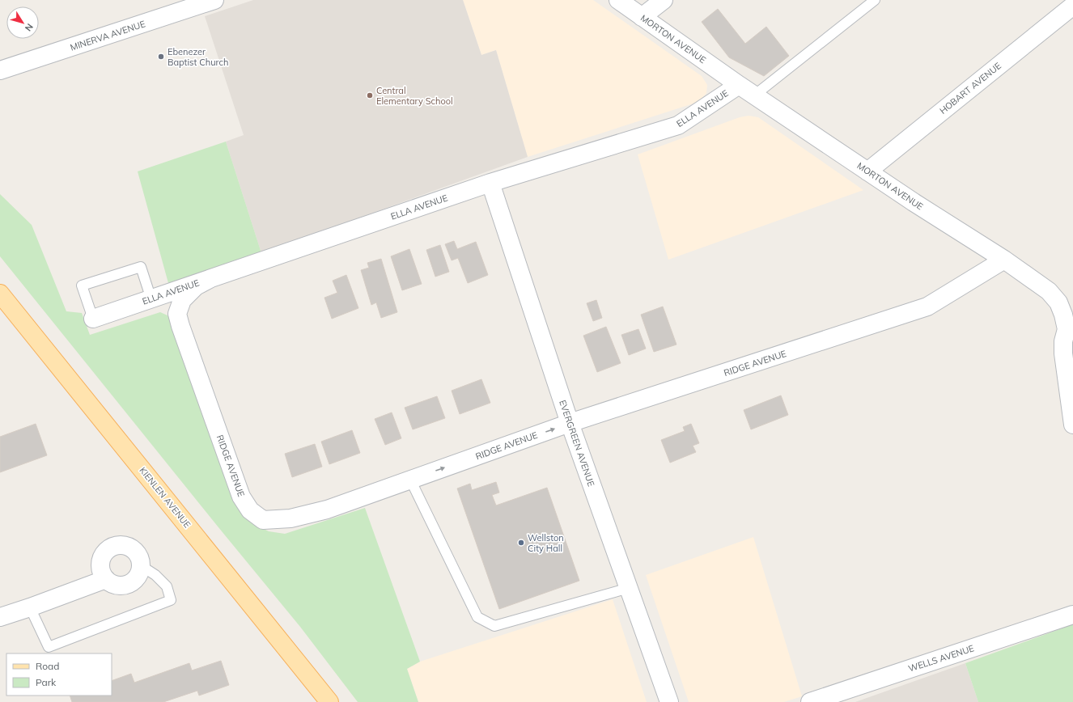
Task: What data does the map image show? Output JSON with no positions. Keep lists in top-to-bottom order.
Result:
{
  "streets": {
    "main road": ["KIENLEN AVENUE"],
    "street": [
      "MINERVA AVENUE",
      "MORTON AVENUE",
      "HOBART AVENUE",
      "ELLA AVENUE",
      "RIDGE AVENUE",
      "EVERGREEN AVENUE",
      "WELLS AVENUE"
    ]
  },
  "crossings": [
    ["MORTON AVENUE", "HOBART AVENUE"],
    ["MORTON AVENUE", "ELLA AVENUE"],
    ["MORTON AVENUE", "RIDGE AVENUE"],
    ["ELLA AVENUE", "RIDGE AVENUE"],
    ["ELLA AVENUE", "EVERGREEN AVENUE"],
    ["RIDGE AVENUE", "EVERGREEN AVENUE"]
  ],
  "places": ["Ebenezer Baptist Church", "Central Elementary School", "Wellston City Hall"],
  "legend": ["Road", "Park"],
  "north": "bottom right"
}
